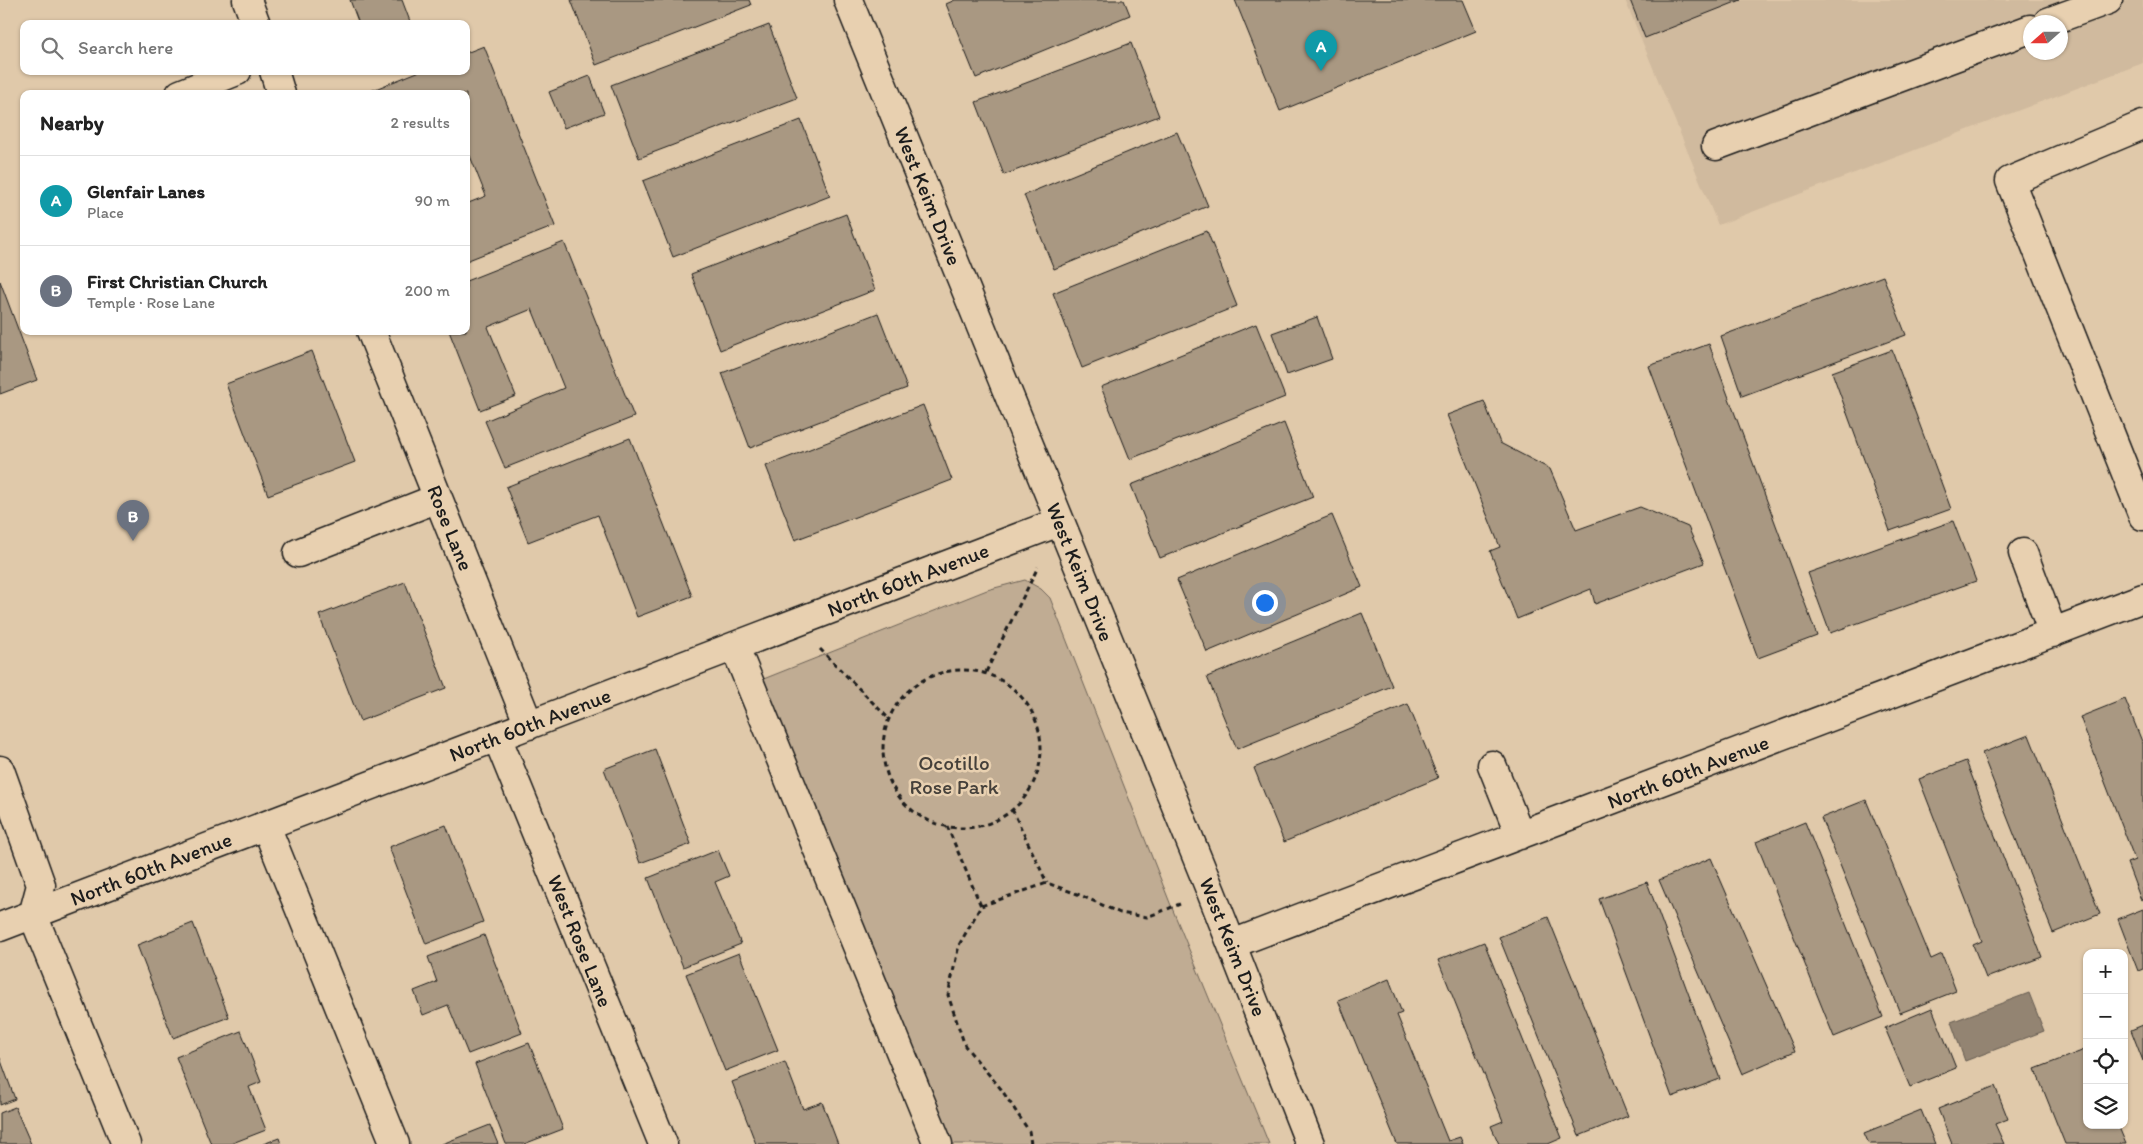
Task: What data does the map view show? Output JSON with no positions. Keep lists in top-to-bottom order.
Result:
{
  "streets": {
    "street": [
      "West Keim Drive",
      "Rose Lane",
      "North 60th Avenue",
      "West Rose Lane"
    ]
  },
  "crossings": [
    ["West Keim Drive", "North 60th Avenue"],
    ["Rose Lane", "North 60th Avenue"],
    ["North 60th Avenue", "West Rose Lane"]
  ],
  "parks": ["Ocotillo Rose Park"],
  "north": "left",
  "page": {
    "search": "Search here",
    "pins": ["A", "B"],
    "heading": ["Nearby", "2 results"],
    "list": [
      {
        "mark": "A",
        "name": "Glenfair Lanes",
        "note": "Place",
        "value": "90 m"
      },
      {
        "mark": "B",
        "name": "First Christian Church",
        "note": "Temple · Rose Lane",
        "value": "200 m"
      }
    ],
    "map_buttons": ["+", "−"]
  }
}
